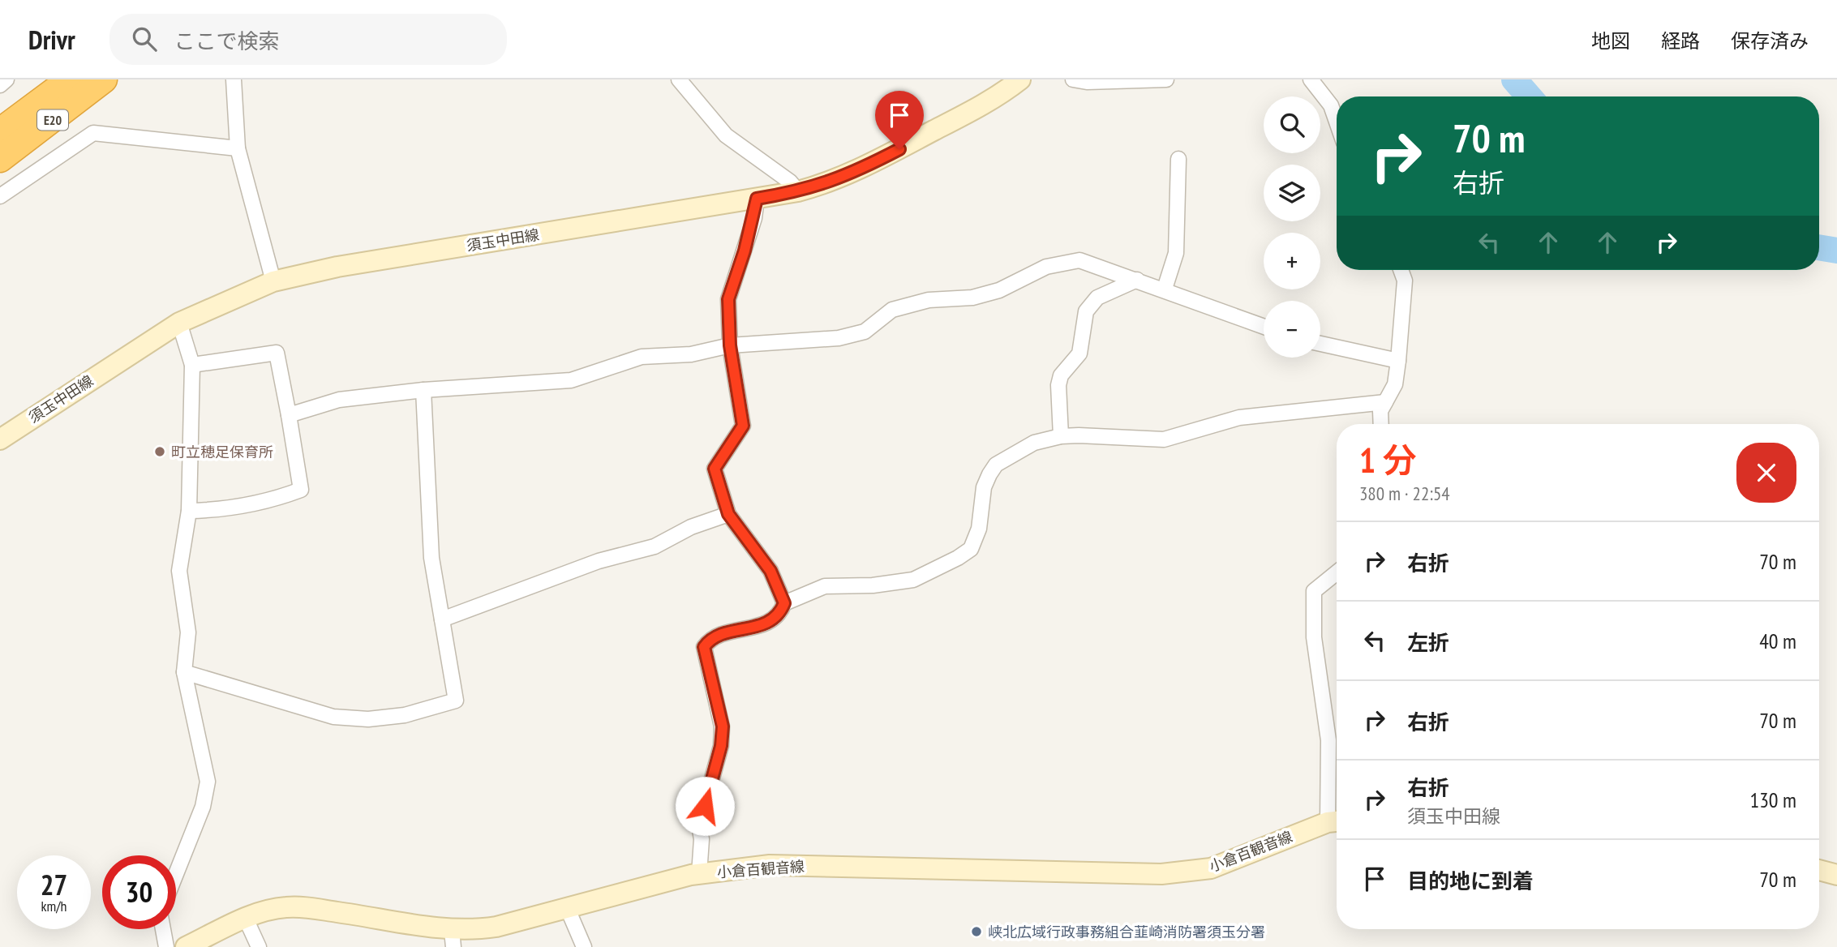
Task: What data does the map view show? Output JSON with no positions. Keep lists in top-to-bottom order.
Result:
{
  "streets": {
    "highway": ["E20"],
    "main road": ["須玉中田線", "小倉百観音線"]
  },
  "places": ["町立穂足保育所", "峡北広域行政事務組合韮崎消防署須玉分署"],
  "page": {
    "header": "Drivr",
    "search": "ここで検索",
    "nav": ["地図", "経路", "保存済み"],
    "map_buttons": ["+", "−"],
    "turn": ["70 m", "右折"],
    "heading": ["1 分", "380 m · 22:54"],
    "list": [
      {
        "name": "右折",
        "value": "70 m"
      },
      {
        "name": "左折",
        "value": "40 m"
      },
      {
        "name": "右折",
        "value": "70 m"
      },
      {
        "name": "右折",
        "note": "須玉中田線",
        "value": "130 m"
      },
      {
        "name": "目的地に到着",
        "value": "70 m"
      }
    ],
    "speed": "27 km/h",
    "limit": "30"
  }
}
